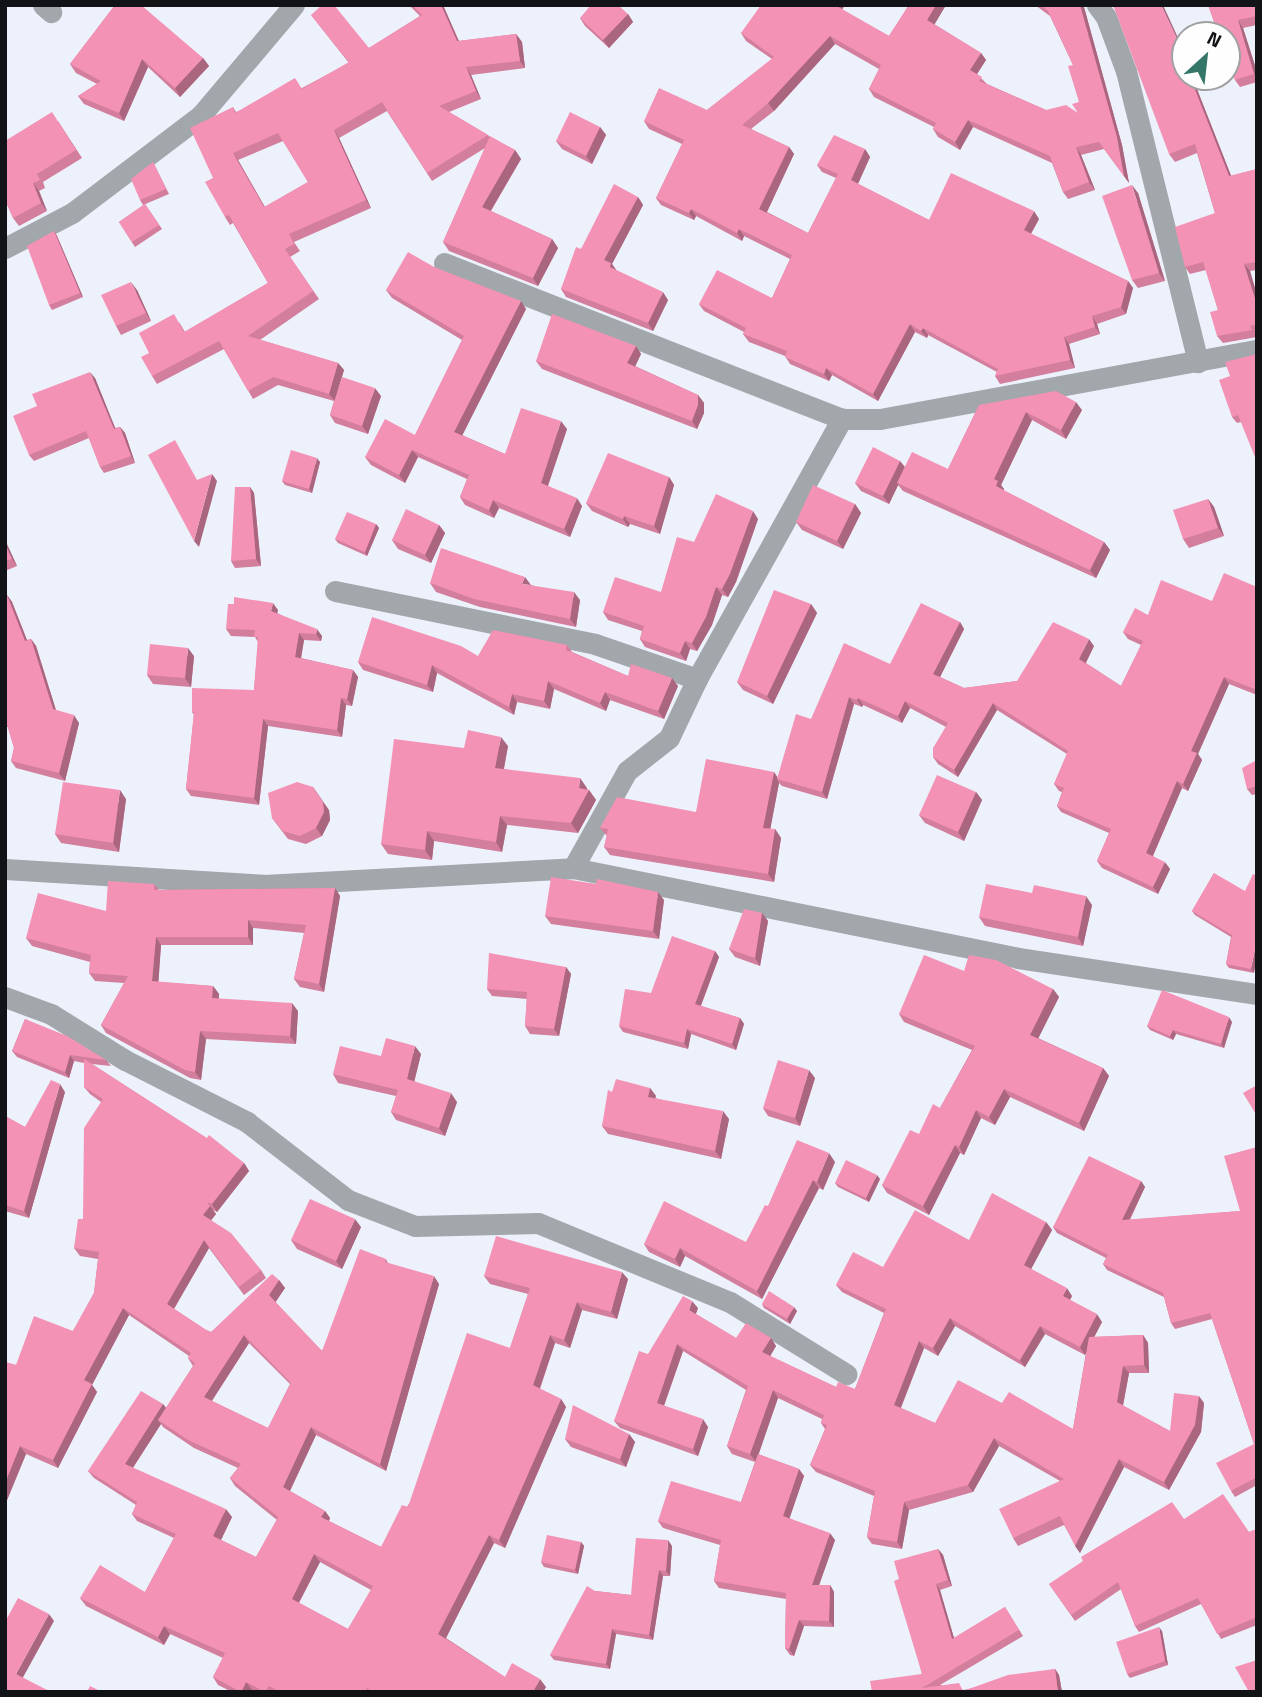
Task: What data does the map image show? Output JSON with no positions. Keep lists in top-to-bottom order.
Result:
{
  "north": "top right"
}
